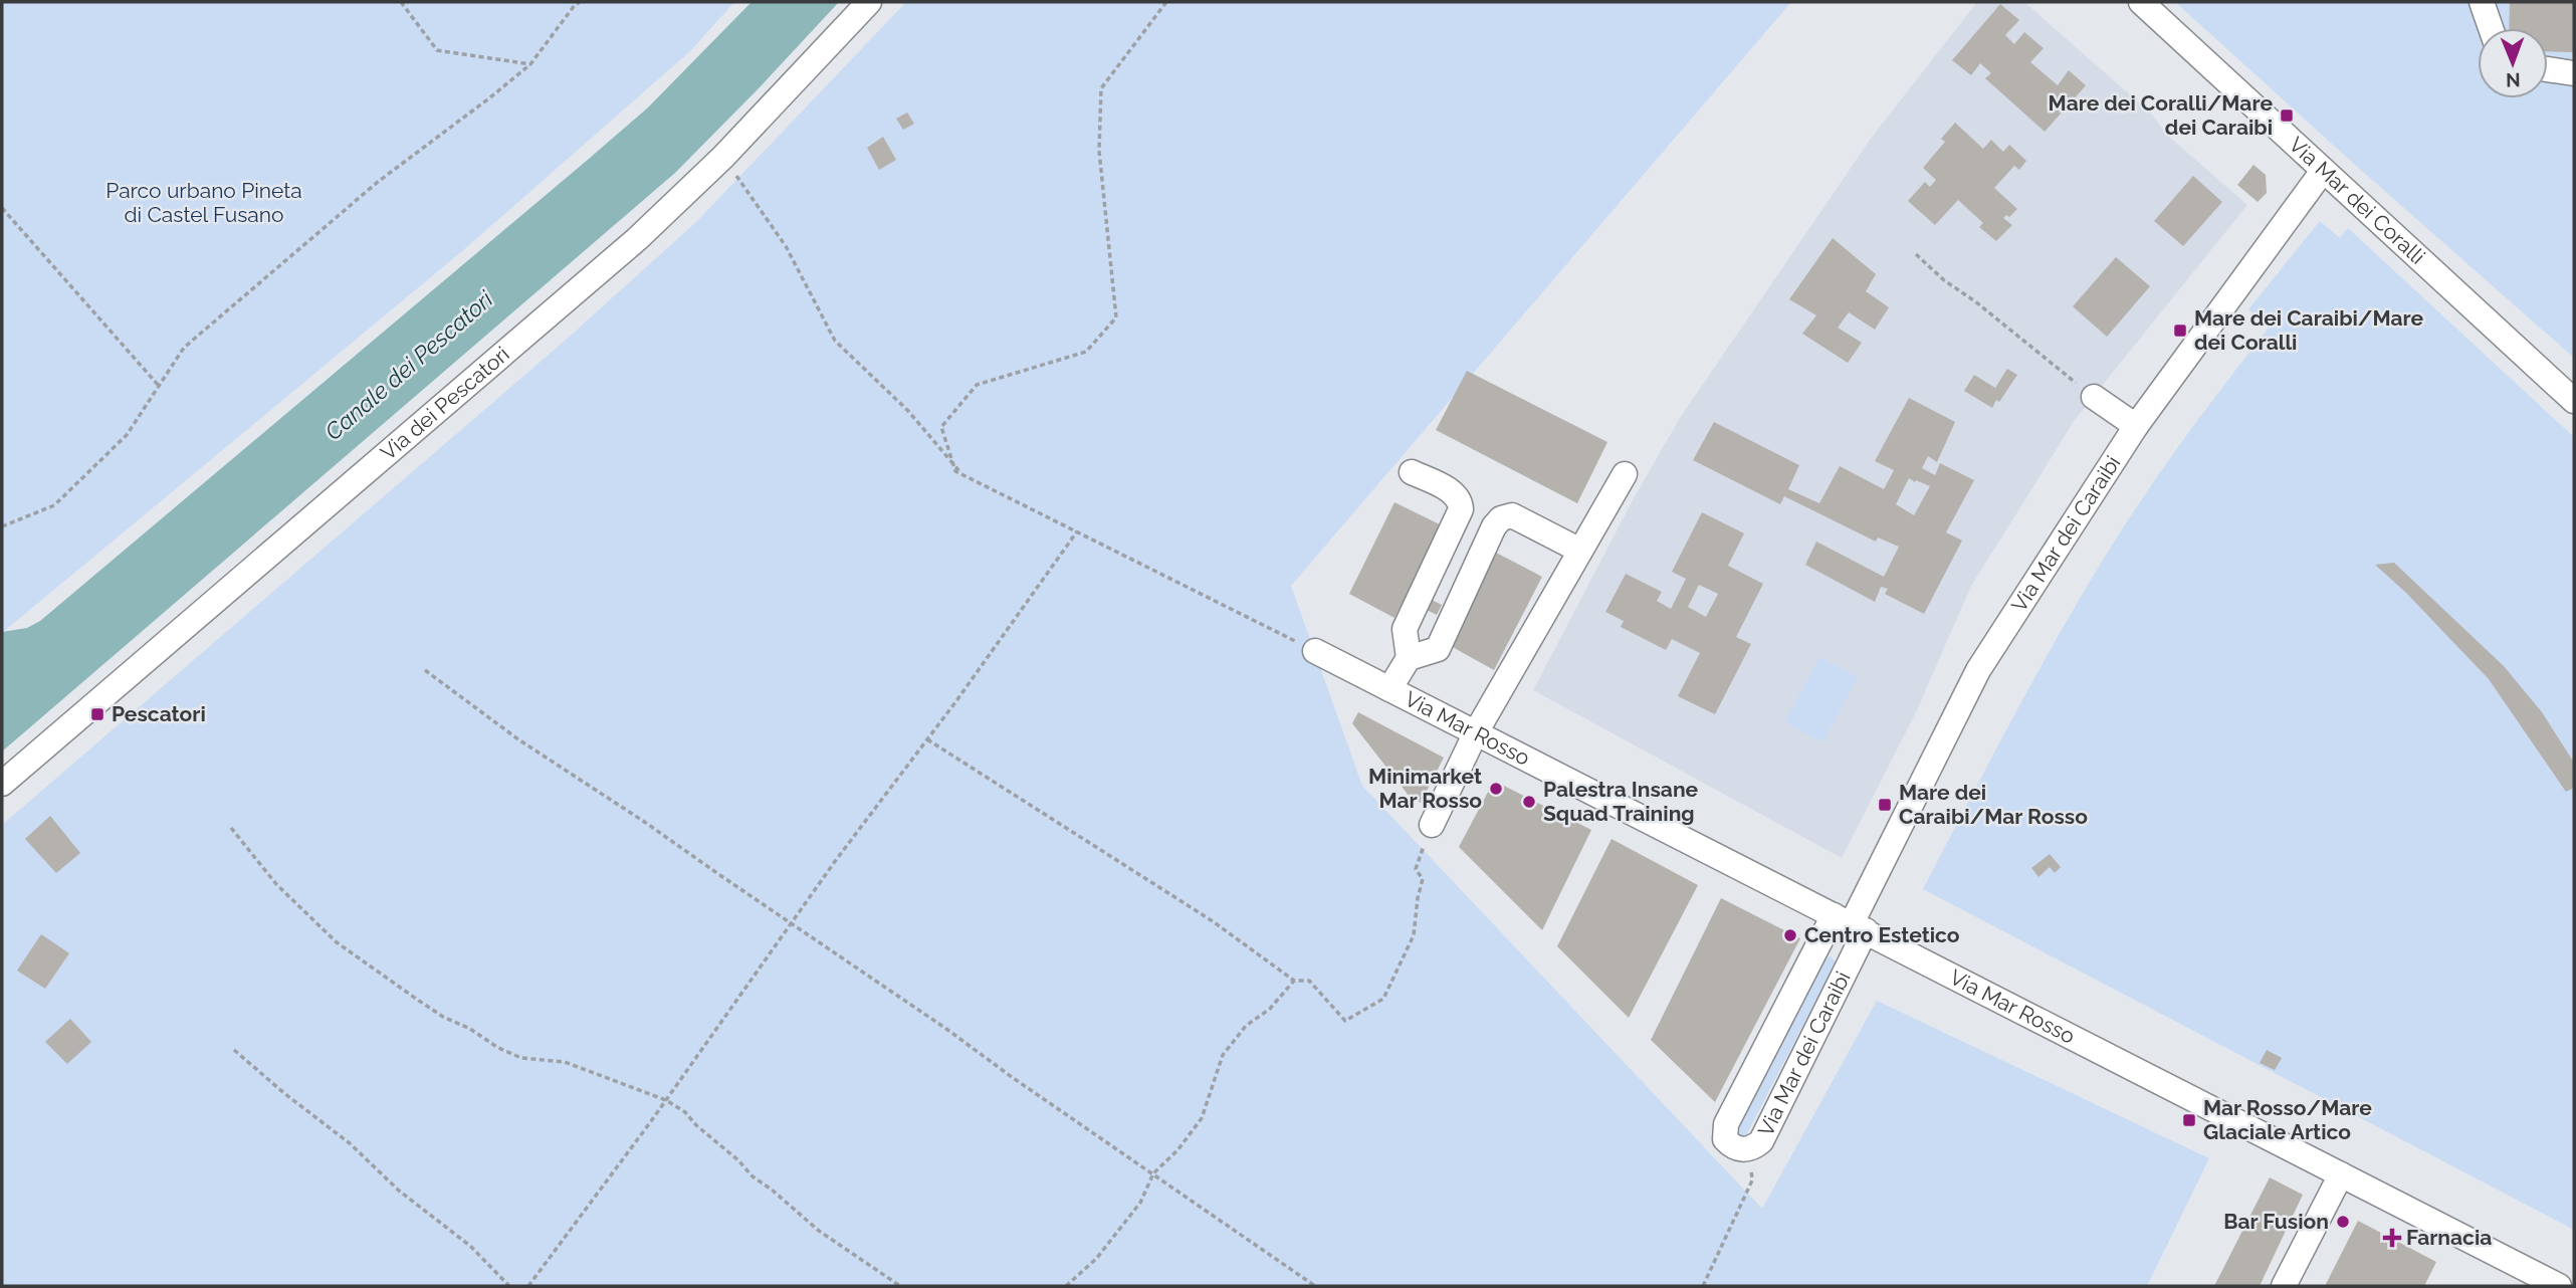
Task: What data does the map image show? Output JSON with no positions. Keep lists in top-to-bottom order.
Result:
{
  "streets": {
    "street": [
      "Via Mar dei Coralli",
      "Via dei Pescatori",
      "Via Mar dei Caraibi",
      "Via Mar Rosso"
    ]
  },
  "crossings": [
    ["Via Mar dei Coralli", "Via Mar dei Caraibi"],
    ["Via Mar dei Caraibi", "Via Mar Rosso"]
  ],
  "water": ["Canale dei Pescatori"],
  "parks": ["Parco urbano Pineta di Castel Fusano"],
  "places": {
    "transit": [
      "Mare dei Coralli/Mare dei Caraibi",
      "Mare dei Caraibi/Mare dei Coralli",
      "Pescatori",
      "Mare dei Caraibi/Mar Rosso",
      "Mar Rosso/Mare Glaciale Artico"
    ],
    "other": [
      "Minimarket Mar Rosso",
      "Palestra Insane Squad Training",
      "Centro Estetico",
      "Bar Fusion"
    ],
    "health": ["Farnacia"]
  },
  "north": "bottom"
}
